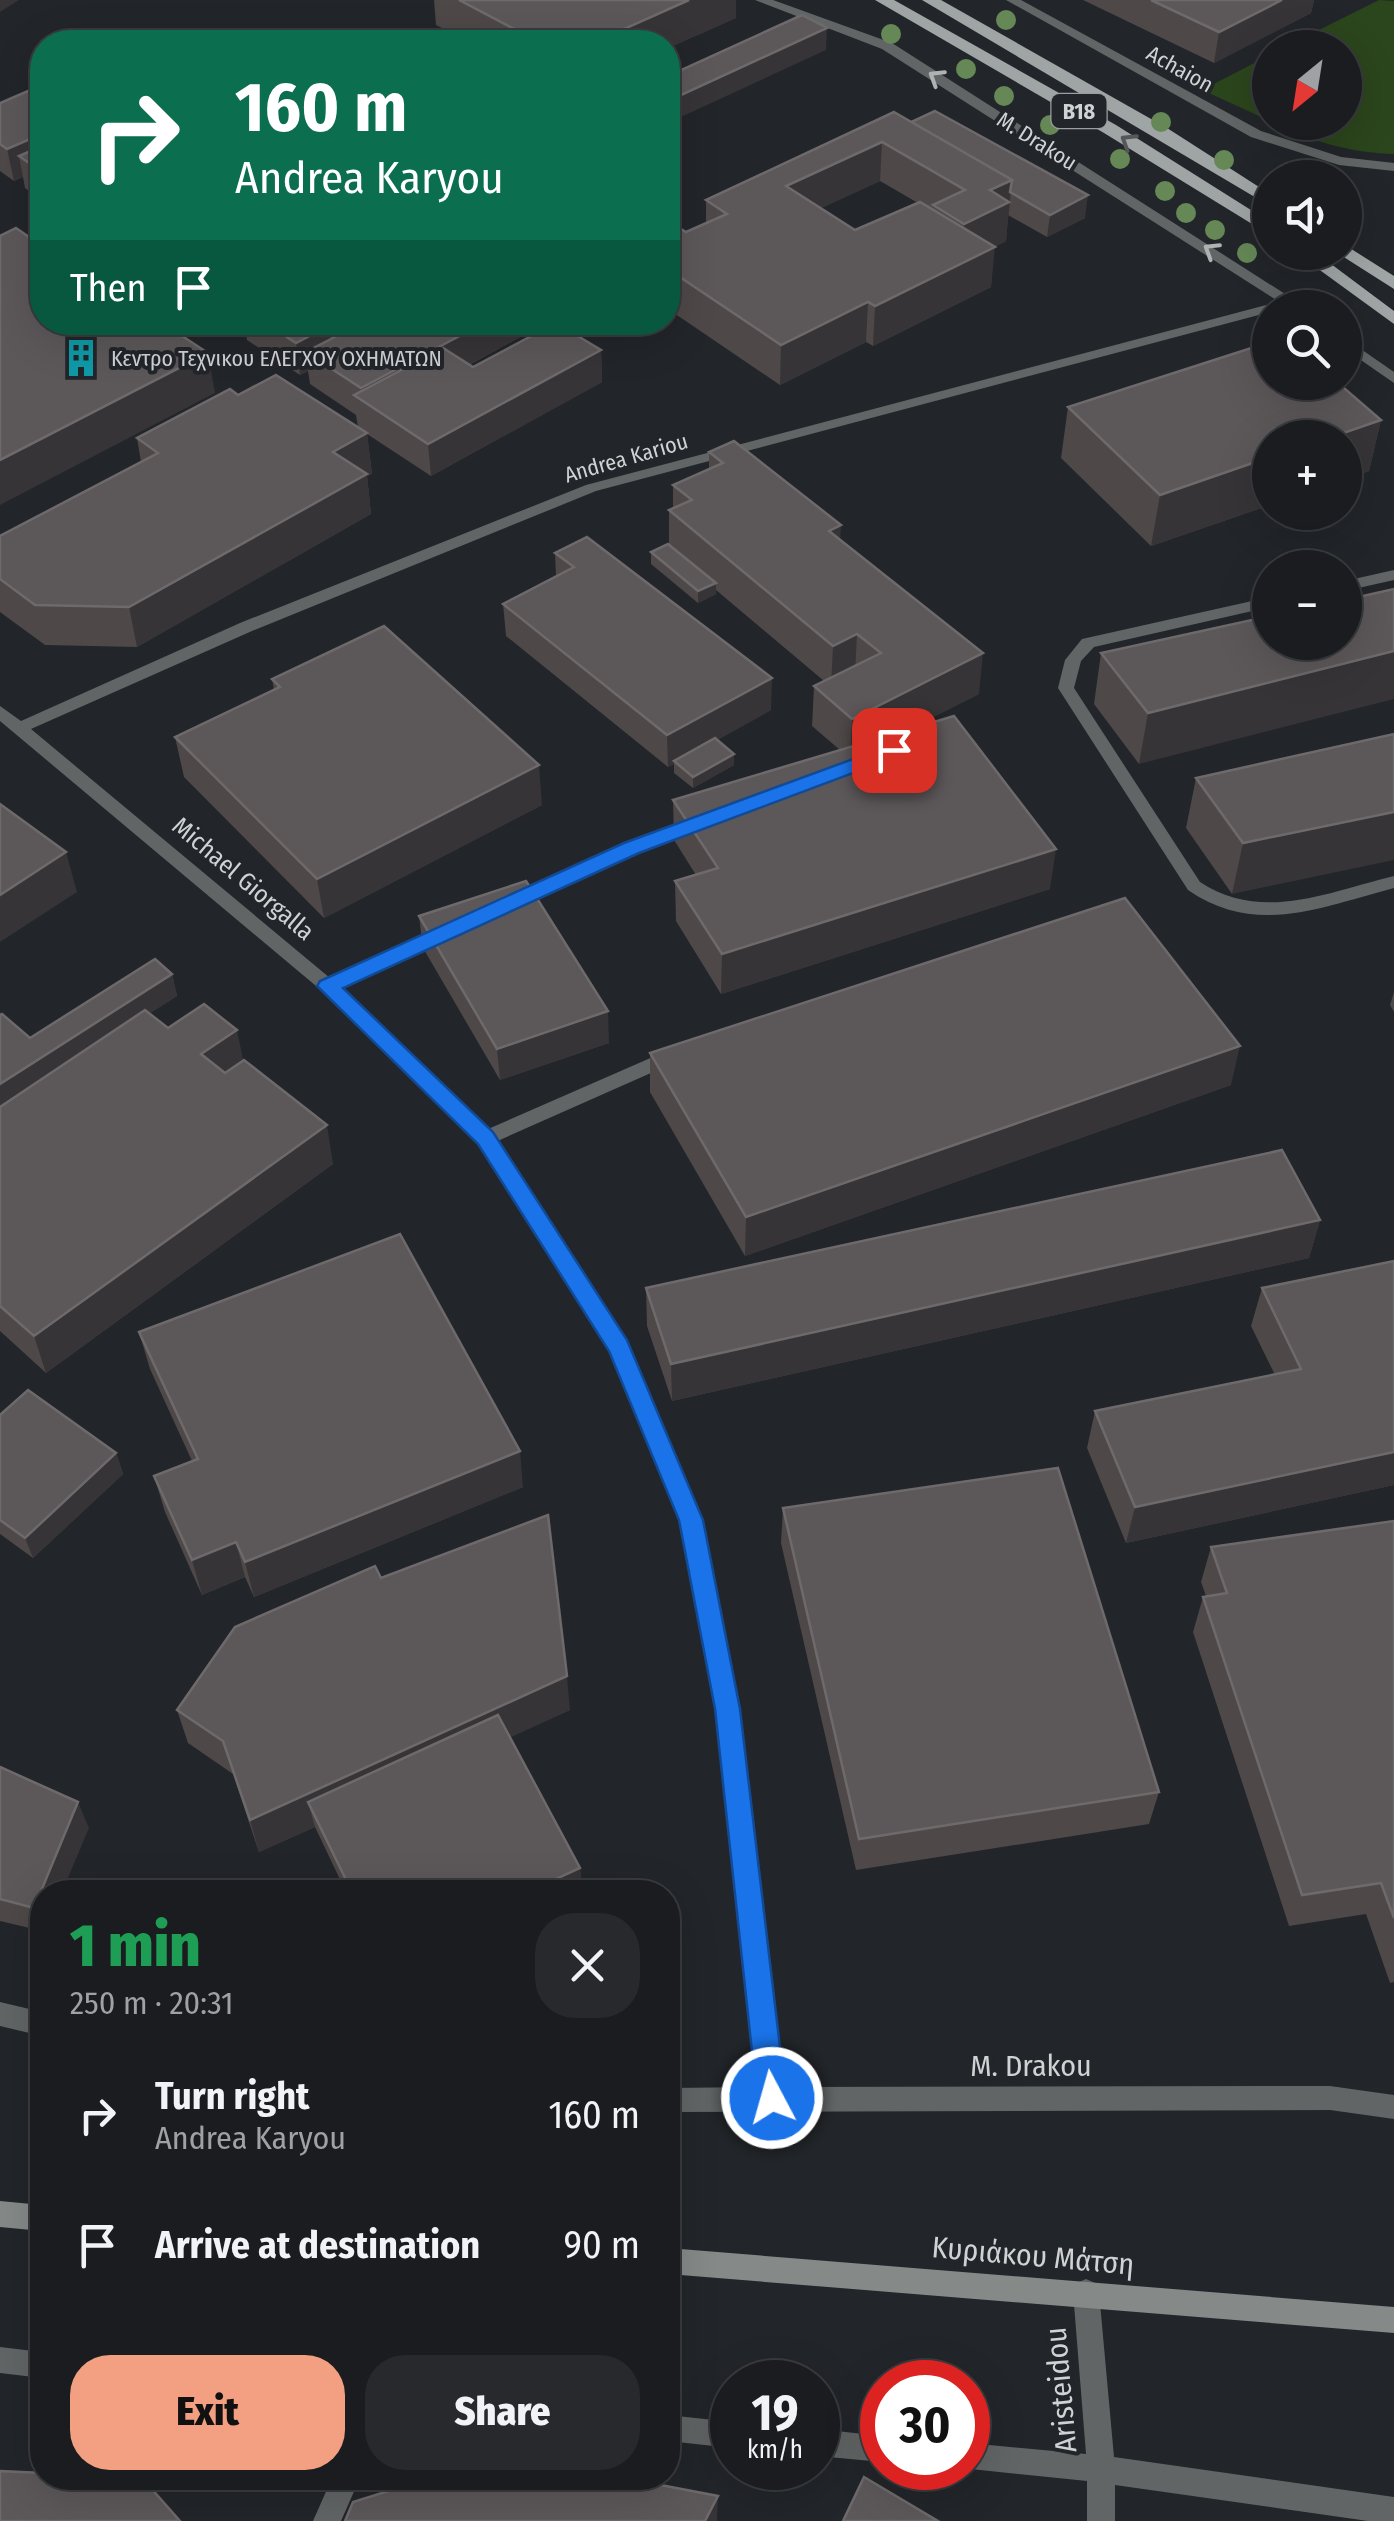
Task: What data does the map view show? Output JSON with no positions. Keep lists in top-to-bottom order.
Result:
{
  "streets": {
    "main road": ["B18", "Κυριάκου Μάτση"],
    "street": [
      "Achaion",
      "M. Drakou",
      "Andrea Kariou",
      "Michael Giorgalla",
      "Aristeidou"
    ]
  },
  "crossings": [
    ["M. Drakou", "Michael Giorgalla"],
    ["Andrea Kariou", "Michael Giorgalla"],
    ["Κυριάκου Μάτση", "Aristeidou"]
  ],
  "one_way": ["M. Drakou"],
  "places": {
    "building": ["Κεντρο Τεχνικου ΕΛΕΓΧΟΥ ΟΧΗΜΑΤΩΝ"]
  },
  "north": "bottom left",
  "page": {
    "map_buttons": ["+", "−"],
    "turn": ["160 m", "Andrea Karyou"],
    "then": "Then",
    "heading": ["1 min", "250 m · 20:31"],
    "list": [
      {
        "name": "Turn right",
        "note": "Andrea Karyou",
        "value": "160 m"
      },
      {
        "name": "Arrive at destination",
        "value": "90 m"
      }
    ],
    "buttons": ["Exit", "Share"],
    "speed": "19 km/h",
    "limit": "30"
  }
}
